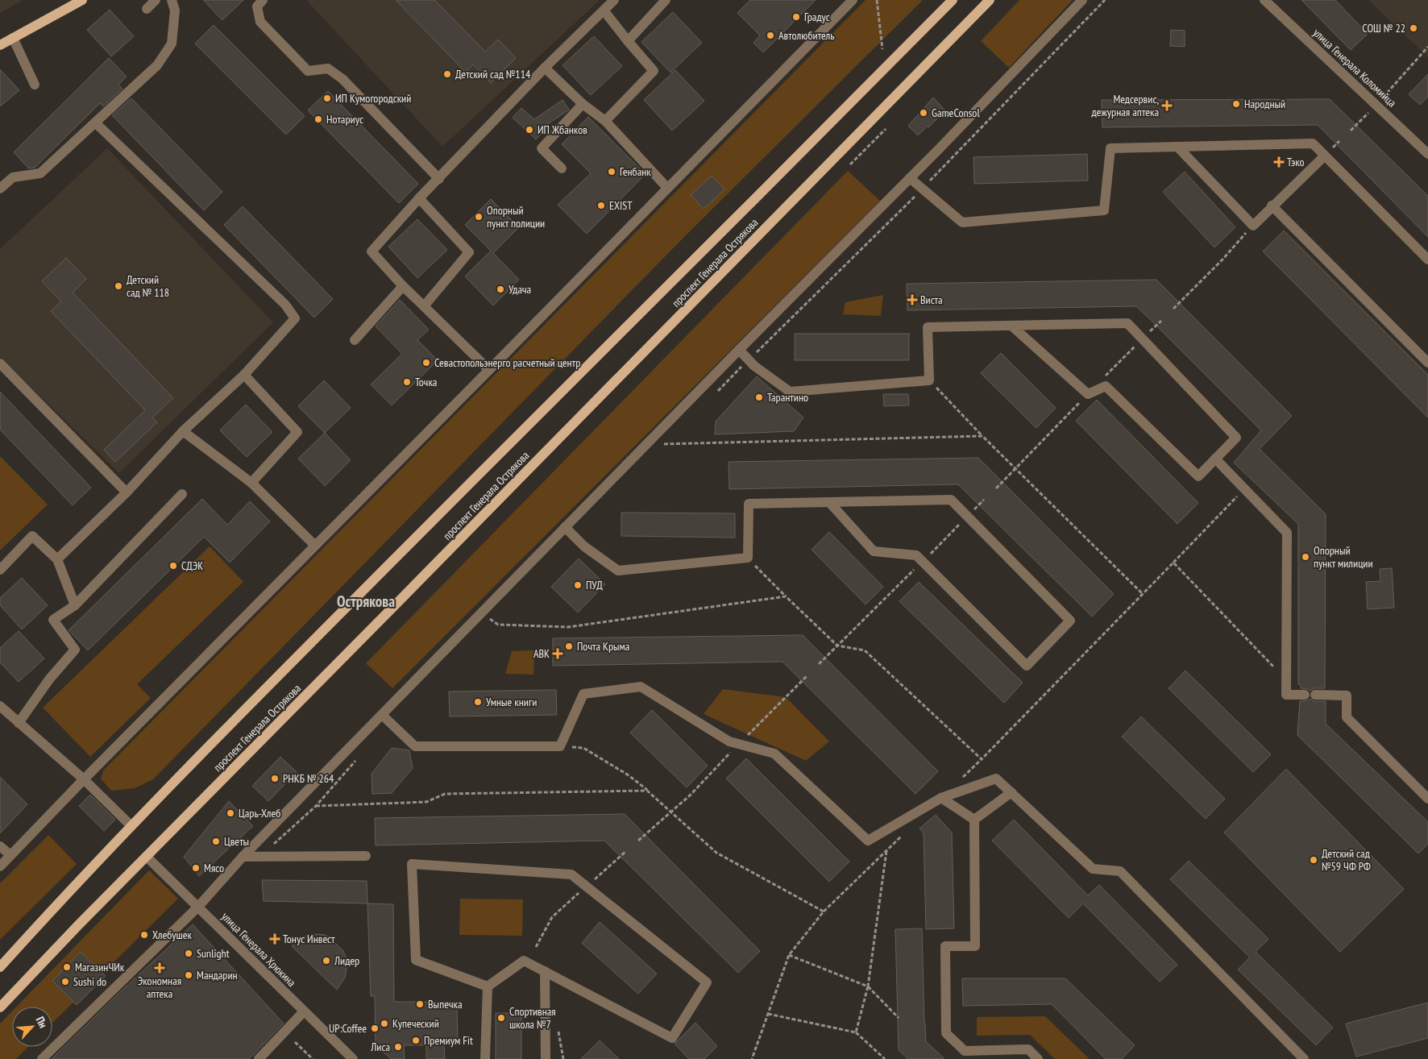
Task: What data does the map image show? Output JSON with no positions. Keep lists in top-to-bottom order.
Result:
{
  "streets": {
    "main road": ["проспект Генерала Острякова"],
    "street": ["улица Генерала Коломийца", "улица Генерала Хрюкина"]
  },
  "crossings": [
    ["проспект Генерала Острякова", "улица Генерала Хрюкина"]
  ],
  "districts": ["Острякова"],
  "places": {
    "other": [
      "Градус",
      "СОШ № 22",
      "Автолюбитель",
      "Детский сад №114",
      "ИП Кумогородский",
      "Народный",
      "GameConsol",
      "Нотариус",
      "ИП Жбанков",
      "Генбанк",
      "EXIST",
      "Опорный пункт полиции",
      "Детский сад № 118",
      "Удача",
      "Севастопольэнерго расчетный центр",
      "Точка",
      "Тарантино",
      "Опорный пункт милиции",
      "СДЭК",
      "ПУД",
      "Почта Крыма",
      "Умные книги",
      "РНКБ № 264",
      "Царь-Хлеб",
      "Цветы",
      "Детский сад №59 ЧФ РФ",
      "Мясо",
      "Хлебушек",
      "Sunlight",
      "Лидер",
      "МагазинЧИк",
      "Мандарин",
      "Sushi do",
      "Выпечка",
      "Спортивная школа №7",
      "Купеческий",
      "UP:Coffee",
      "Премиум Fit",
      "Лиса"
    ],
    "health": [
      "Медсервис, дежурная аптека",
      "Тэко",
      "Виста",
      "АВК",
      "Тонус Инвест",
      "Экономная аптека"
    ]
  },
  "north": "top right"
}
